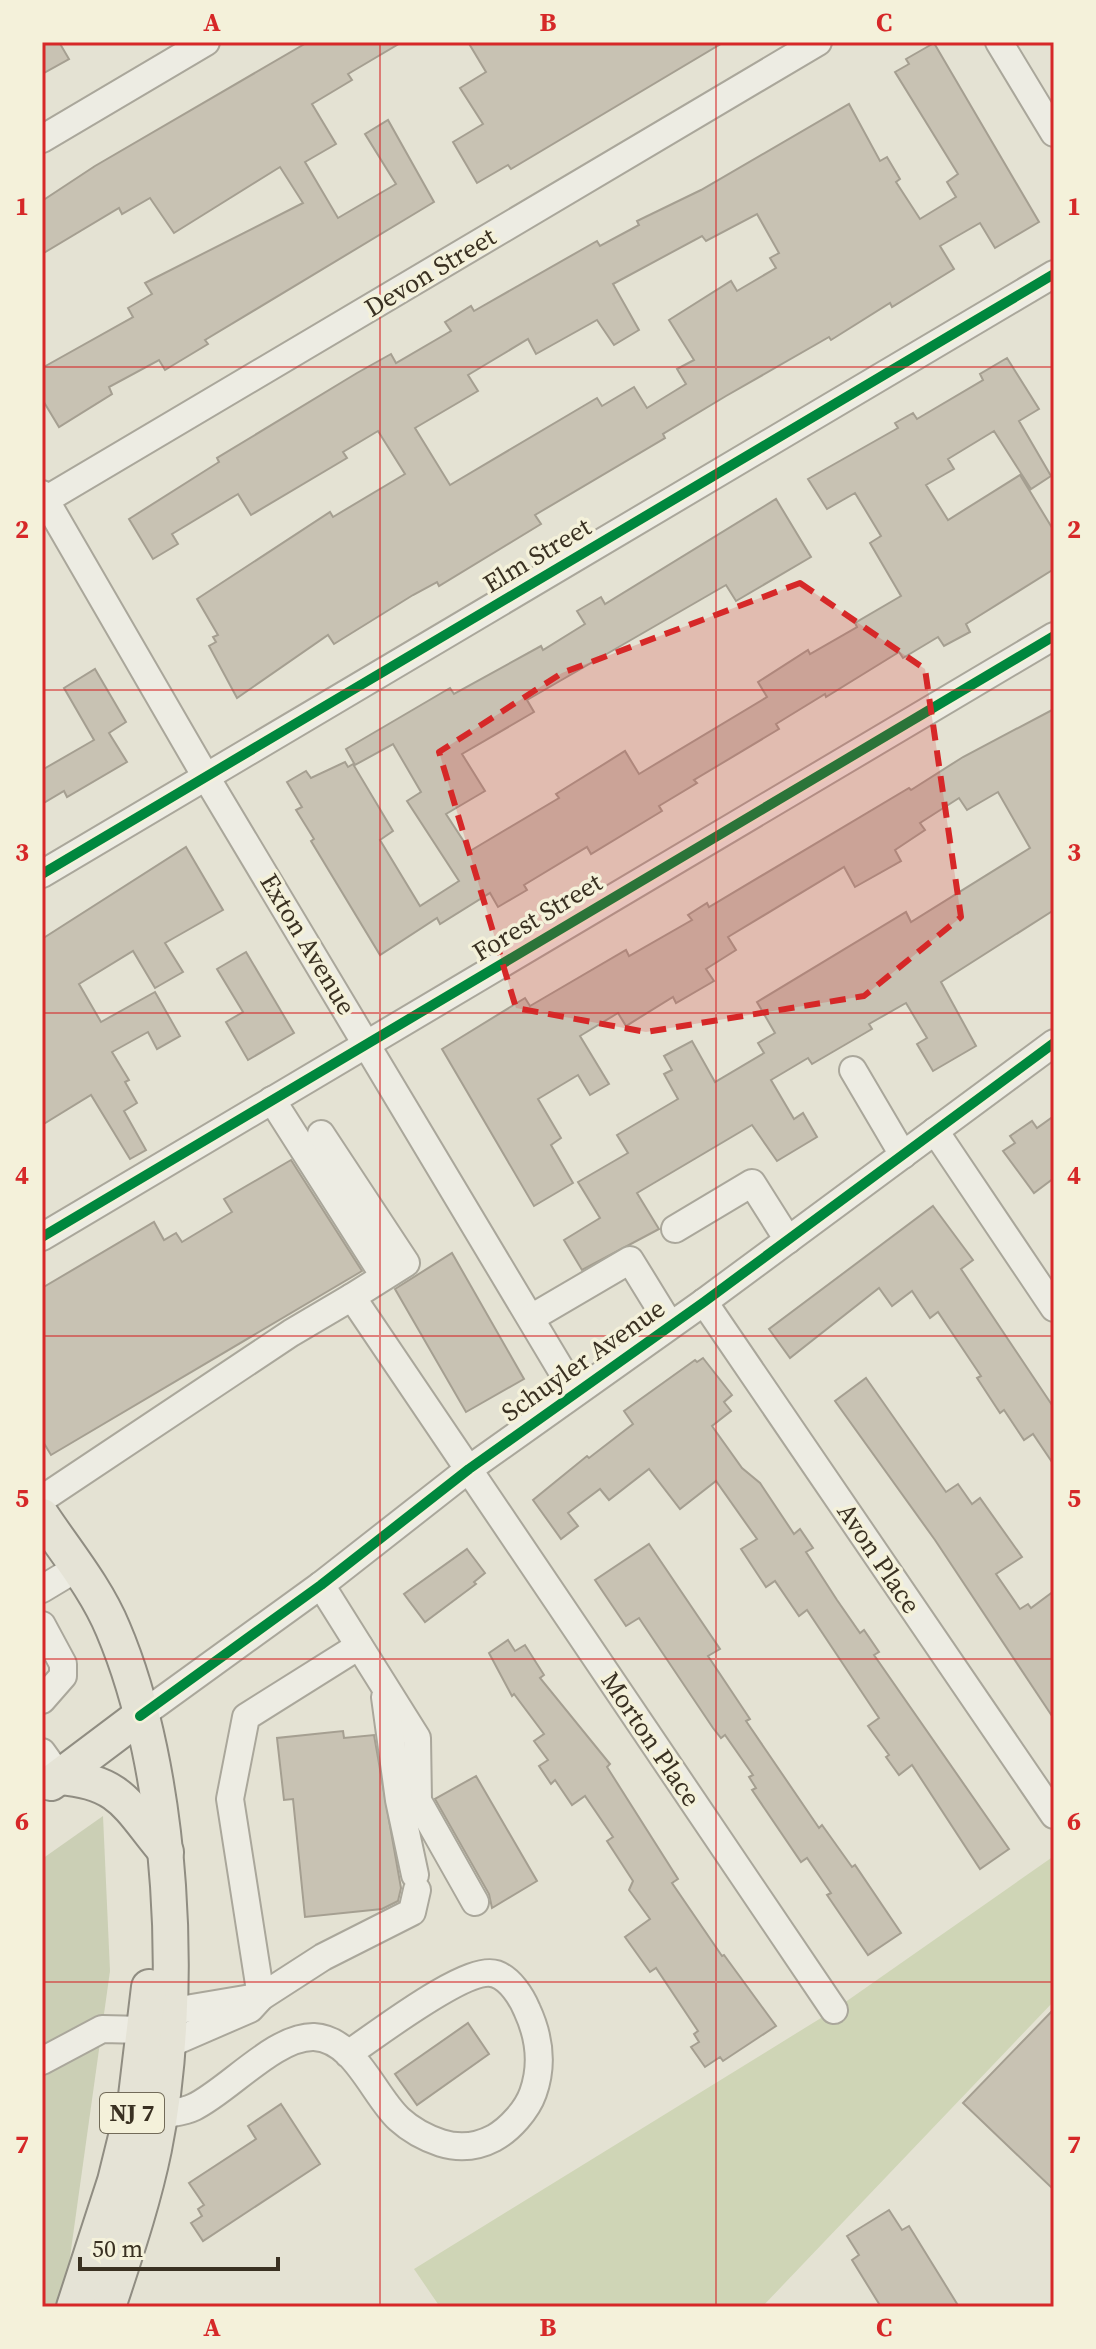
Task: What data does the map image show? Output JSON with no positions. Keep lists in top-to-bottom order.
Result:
{
  "streets": {
    "main road": ["Schuyler Avenue", "NJ 7"],
    "street": [
      "Devon Street",
      "Elm Street",
      "Forest Street",
      "Exton Avenue",
      "Avon Place",
      "Morton Place"
    ]
  },
  "crossings": [
    ["Devon Street", "Exton Avenue"],
    ["Elm Street", "Exton Avenue"],
    ["Forest Street", "Exton Avenue"],
    ["Exton Avenue", "Schuyler Avenue"],
    ["Schuyler Avenue", "Avon Place"],
    ["Schuyler Avenue", "Morton Place"],
    ["Schuyler Avenue", "NJ 7"]
  ],
  "scale_bar": "50 m",
  "grid": {
    "columns": ["A", "B", "C"],
    "rows": [
      "1",
      "2",
      "3",
      "4",
      "5",
      "6",
      "7"
    ]
  }
}
